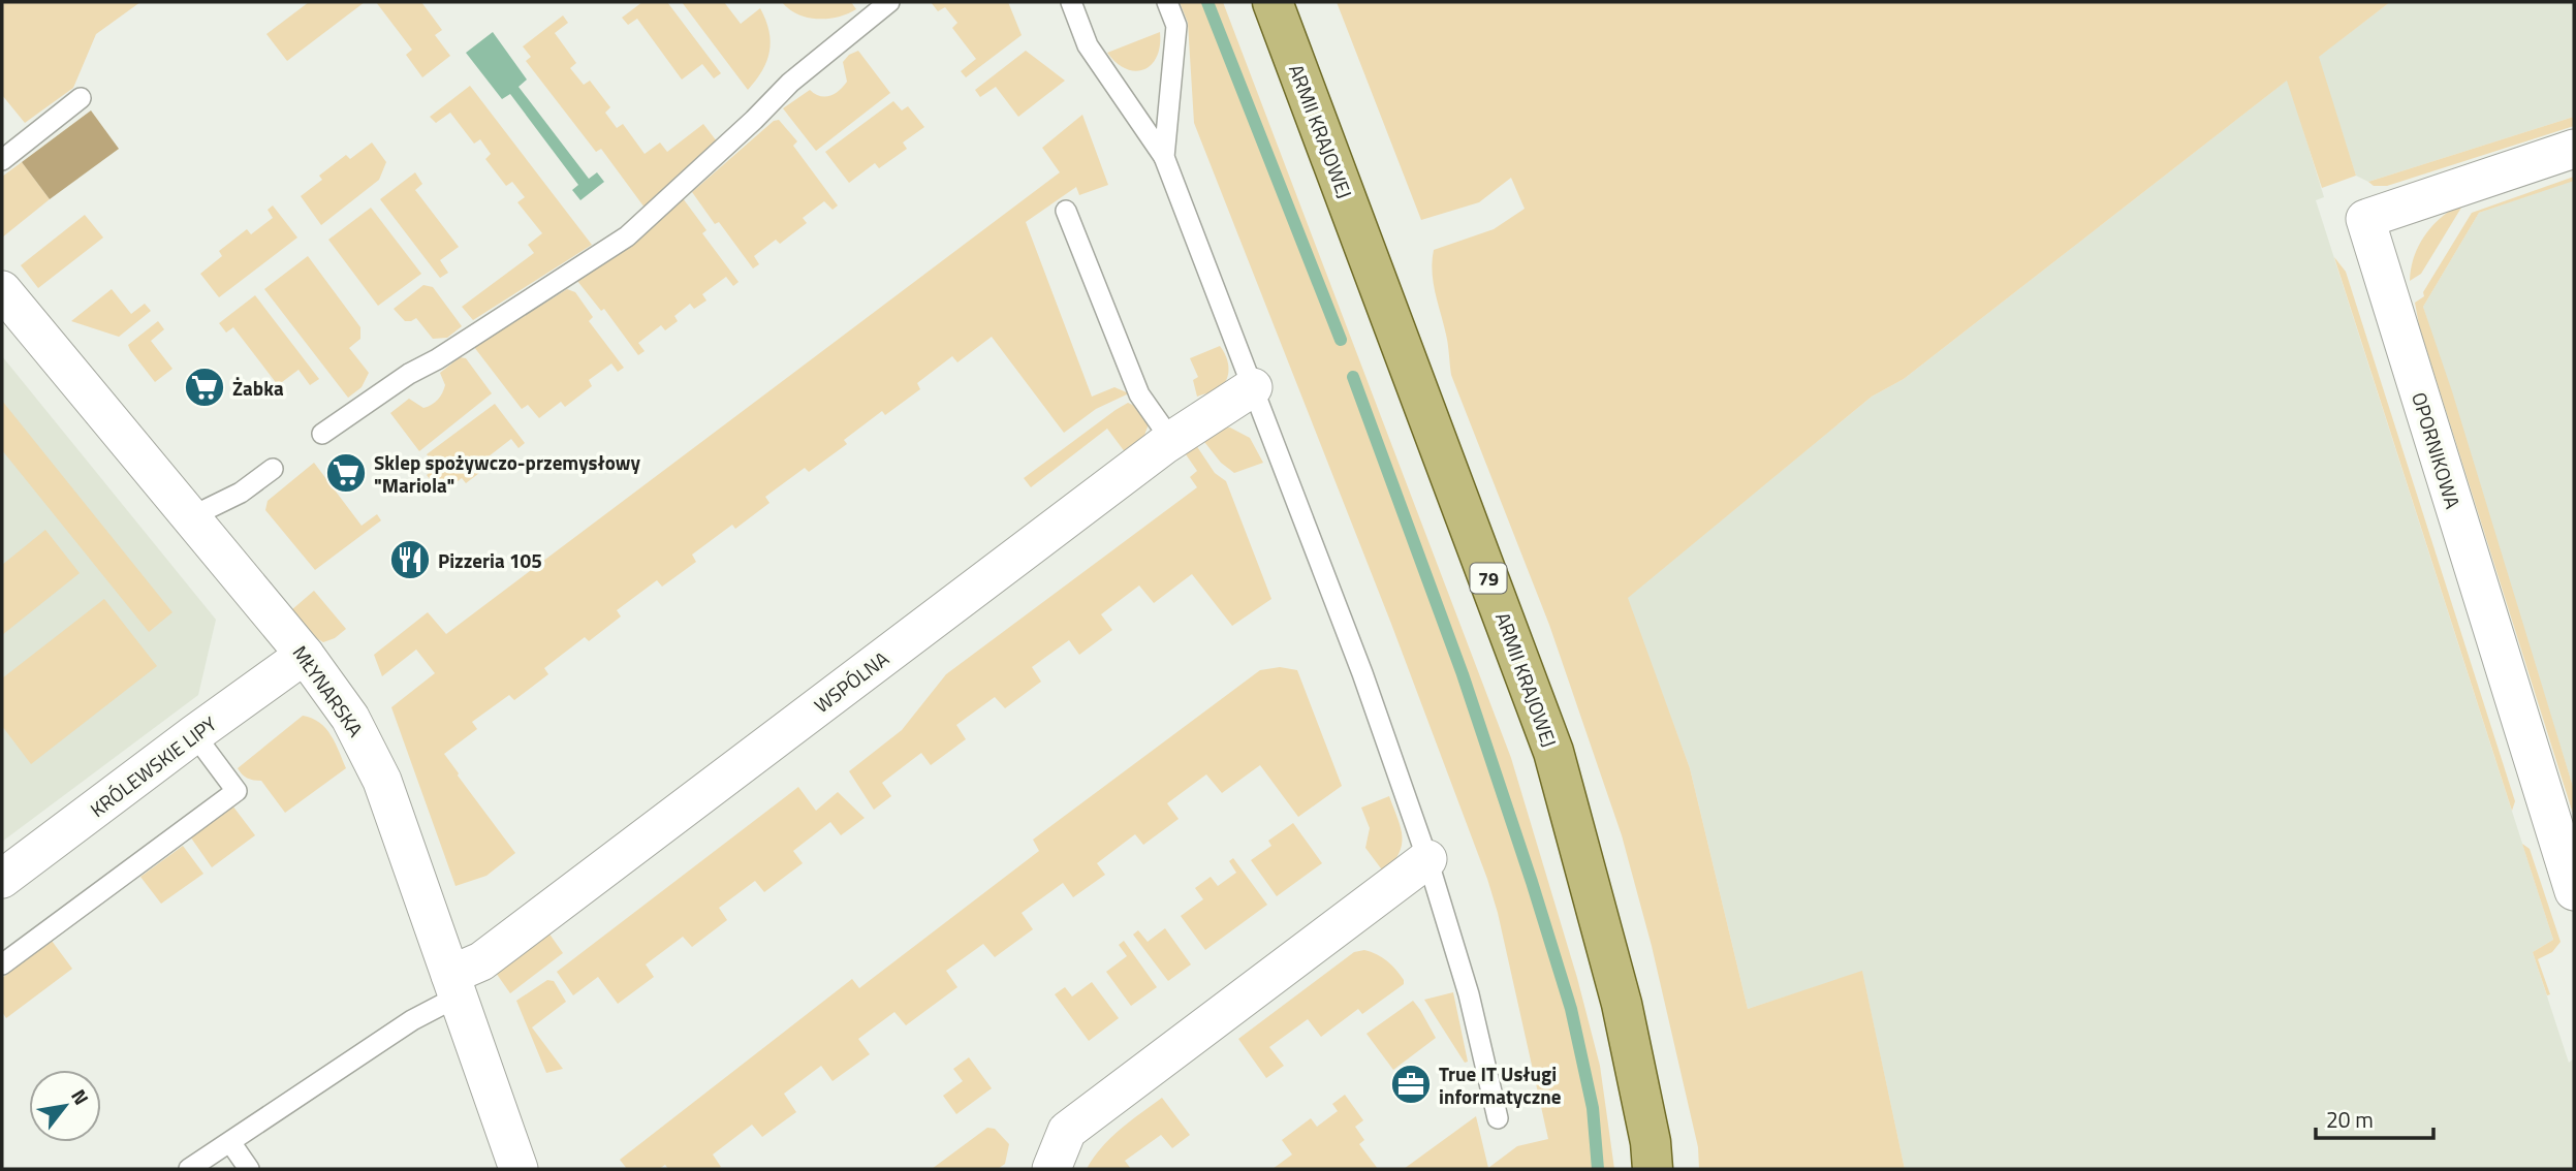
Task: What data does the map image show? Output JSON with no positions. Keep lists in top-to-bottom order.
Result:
{
  "streets": {
    "main road": ["ARMII KRAJOWEJ", "79"],
    "street": [
      "OPORNIKOWA",
      "WSPÓLNA",
      "MŁYNARSKA",
      "KRÓLEWSKIE LIPY"
    ]
  },
  "crossings": [
    ["WSPÓLNA", "MŁYNARSKA"],
    ["MŁYNARSKA", "KRÓLEWSKIE LIPY"]
  ],
  "places": {
    "supermarket": ["Żabka", "Sklep spożywczo-przemysłowy \"Mariola\""],
    "restaurant": ["Pizzeria 105"],
    "office": ["True IT Usługi informatyczne"]
  },
  "scale_bar": "20 m",
  "north": "top right"
}
